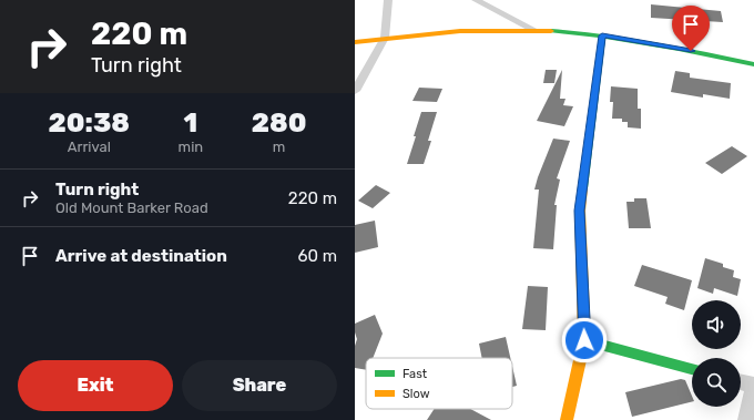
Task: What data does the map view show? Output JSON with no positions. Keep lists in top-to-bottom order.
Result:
{
  "legend": ["Fast", "Slow"],
  "page": {
    "turn": ["220 m", "Turn right"],
    "eta": [
      "20:38",
      "Arrival",
      "1",
      "min",
      "280",
      "m"
    ],
    "list": [
      {
        "name": "Turn right",
        "note": "Old Mount Barker Road",
        "value": "220 m"
      },
      {
        "name": "Arrive at destination",
        "value": "60 m"
      }
    ],
    "buttons": ["Exit", "Share"]
  }
}
